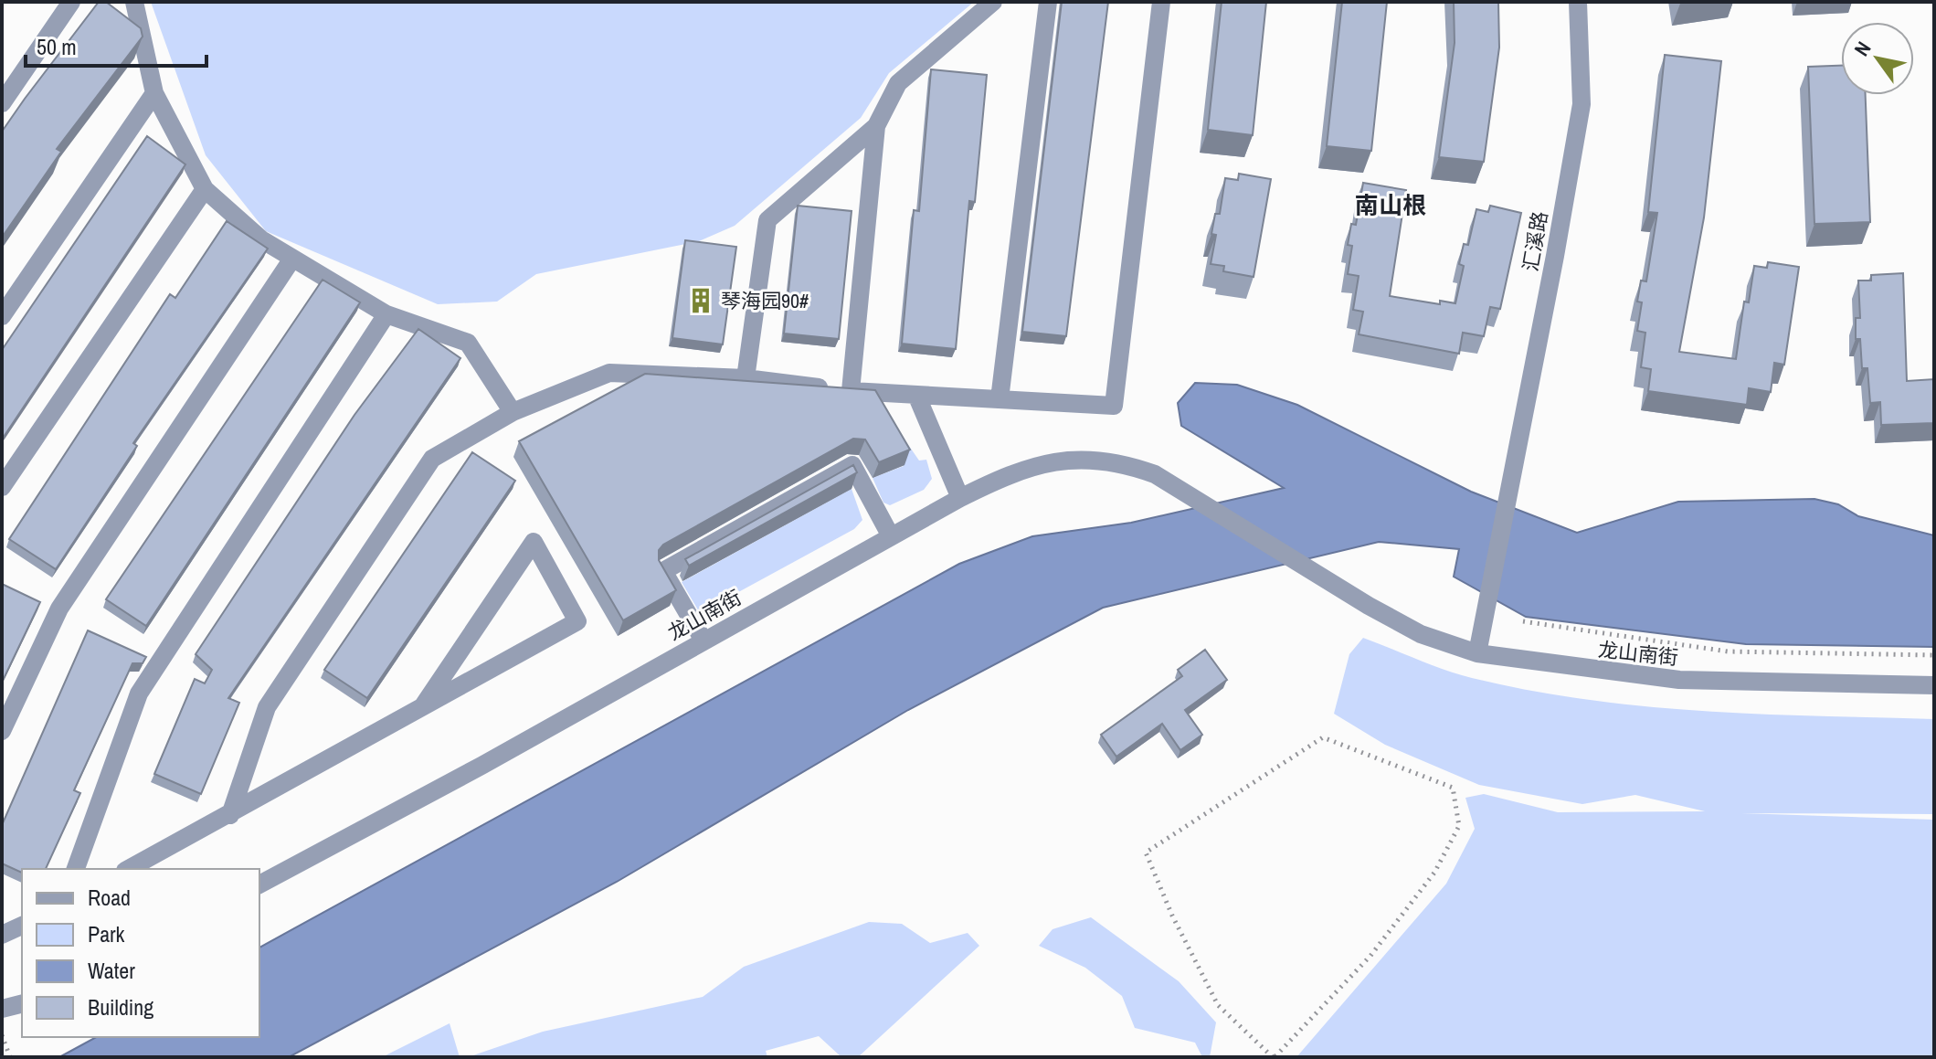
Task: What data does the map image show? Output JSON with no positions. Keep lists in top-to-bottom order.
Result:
{
  "streets": {
    "street": ["汇溪路", "龙山南街"]
  },
  "crossings": [
    ["汇溪路", "龙山南街"]
  ],
  "districts": ["南山根"],
  "places": {
    "building": ["琴海园90#"]
  },
  "legend": [
    "Road",
    "Park",
    "Water",
    "Building"
  ],
  "scale_bar": "50 m",
  "north": "top left"
}
